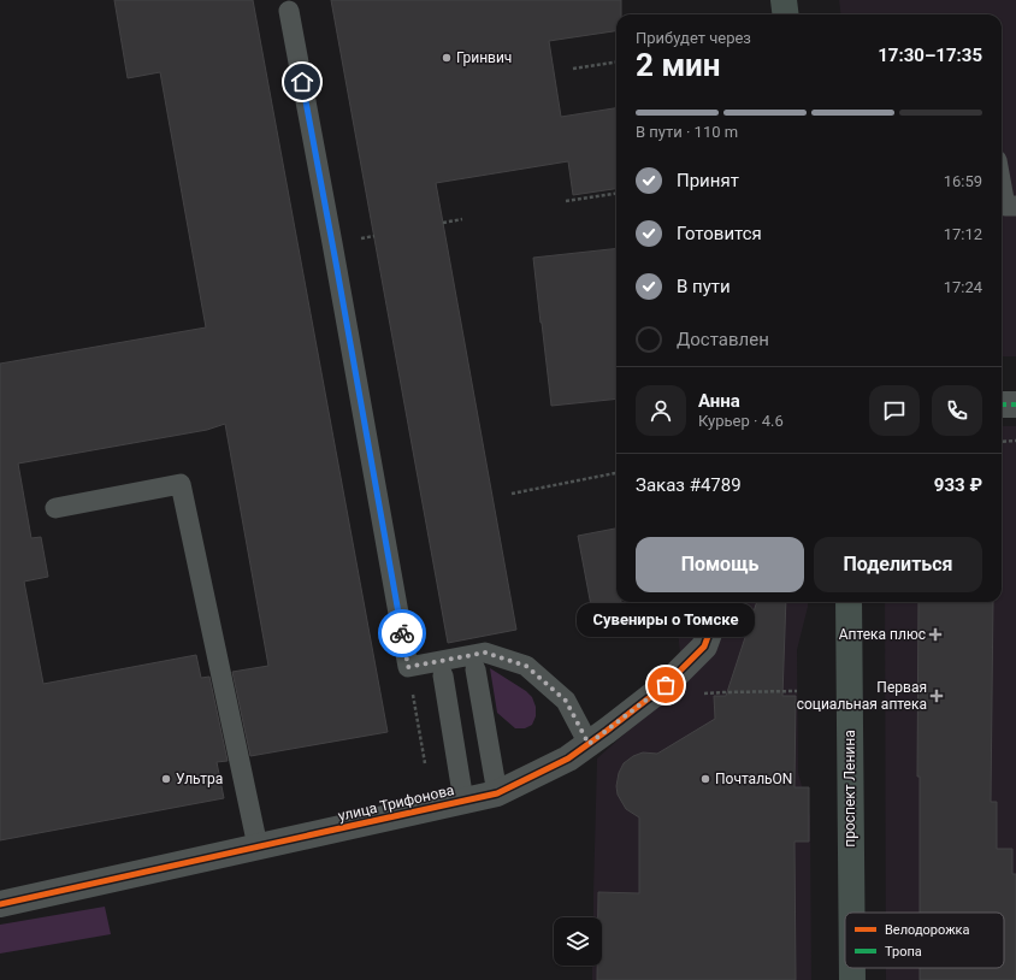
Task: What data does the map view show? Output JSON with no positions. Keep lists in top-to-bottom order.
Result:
{
  "streets": {
    "main road": ["проспект Ленина"],
    "street": ["улица Трифонова"]
  },
  "places": {
    "other": [
      "Гринвич",
      "Сувениры о Томске",
      "Ультра",
      "ПочтальON"
    ],
    "health": ["Аптека плюс", "Первая социальная аптека"]
  },
  "legend": ["Велодорожка", "Тропа"],
  "page": {
    "heading": ["2 мин", "Прибудет через", "17:30–17:35"],
    "panel": [
      "Анна",
      "Курьер · 4.6",
      "Заказ #4789",
      "933 ₽"
    ],
    "bar": "В пути · 110 m",
    "list": [
      ["Принят", "16:59"],
      ["Готовится", "17:12"],
      ["В пути", "17:24"],
      "Доставлен"
    ],
    "buttons": ["Помощь", "Поделиться"],
    "bubble": "Сувениры о Томске"
  }
}
